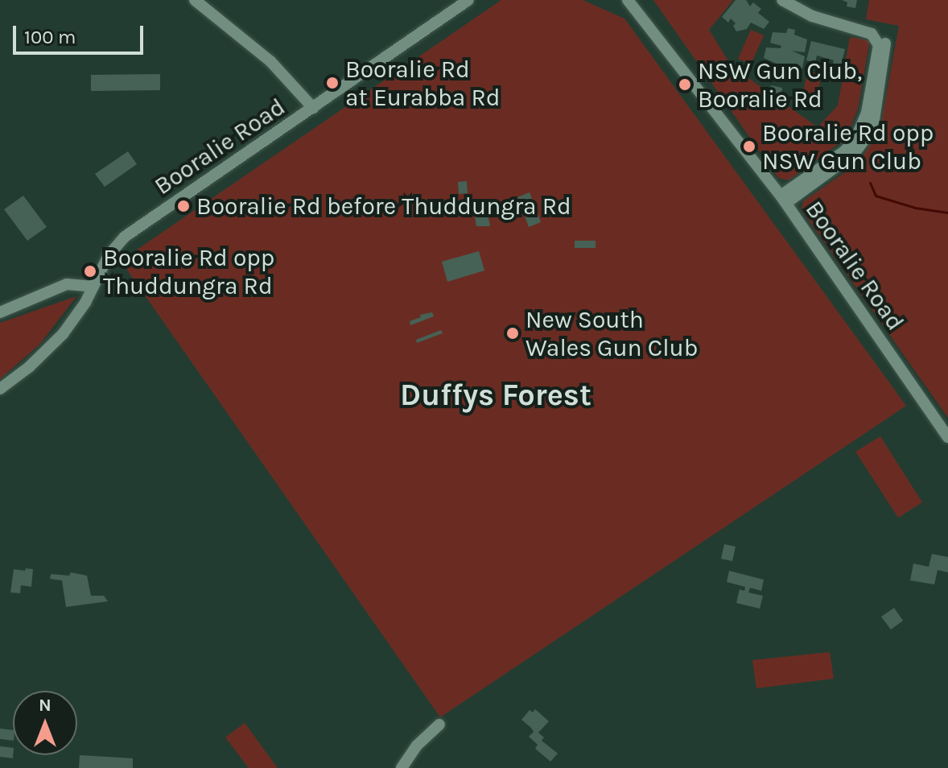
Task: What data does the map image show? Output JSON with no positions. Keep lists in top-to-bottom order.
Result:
{
  "streets": {
    "street": ["Booralie Road"]
  },
  "districts": ["Duffys Forest"],
  "places": [
    "Booralie Rd at Eurabba Rd",
    "NSW Gun Club, Booralie Rd",
    "Booralie Rd opp NSW Gun Club",
    "Booralie Rd before Thuddungra Rd",
    "Booralie Rd opp Thuddungra Rd",
    "New South Wales Gun Club"
  ],
  "scale_bar": "100 m",
  "north": "top"
}
